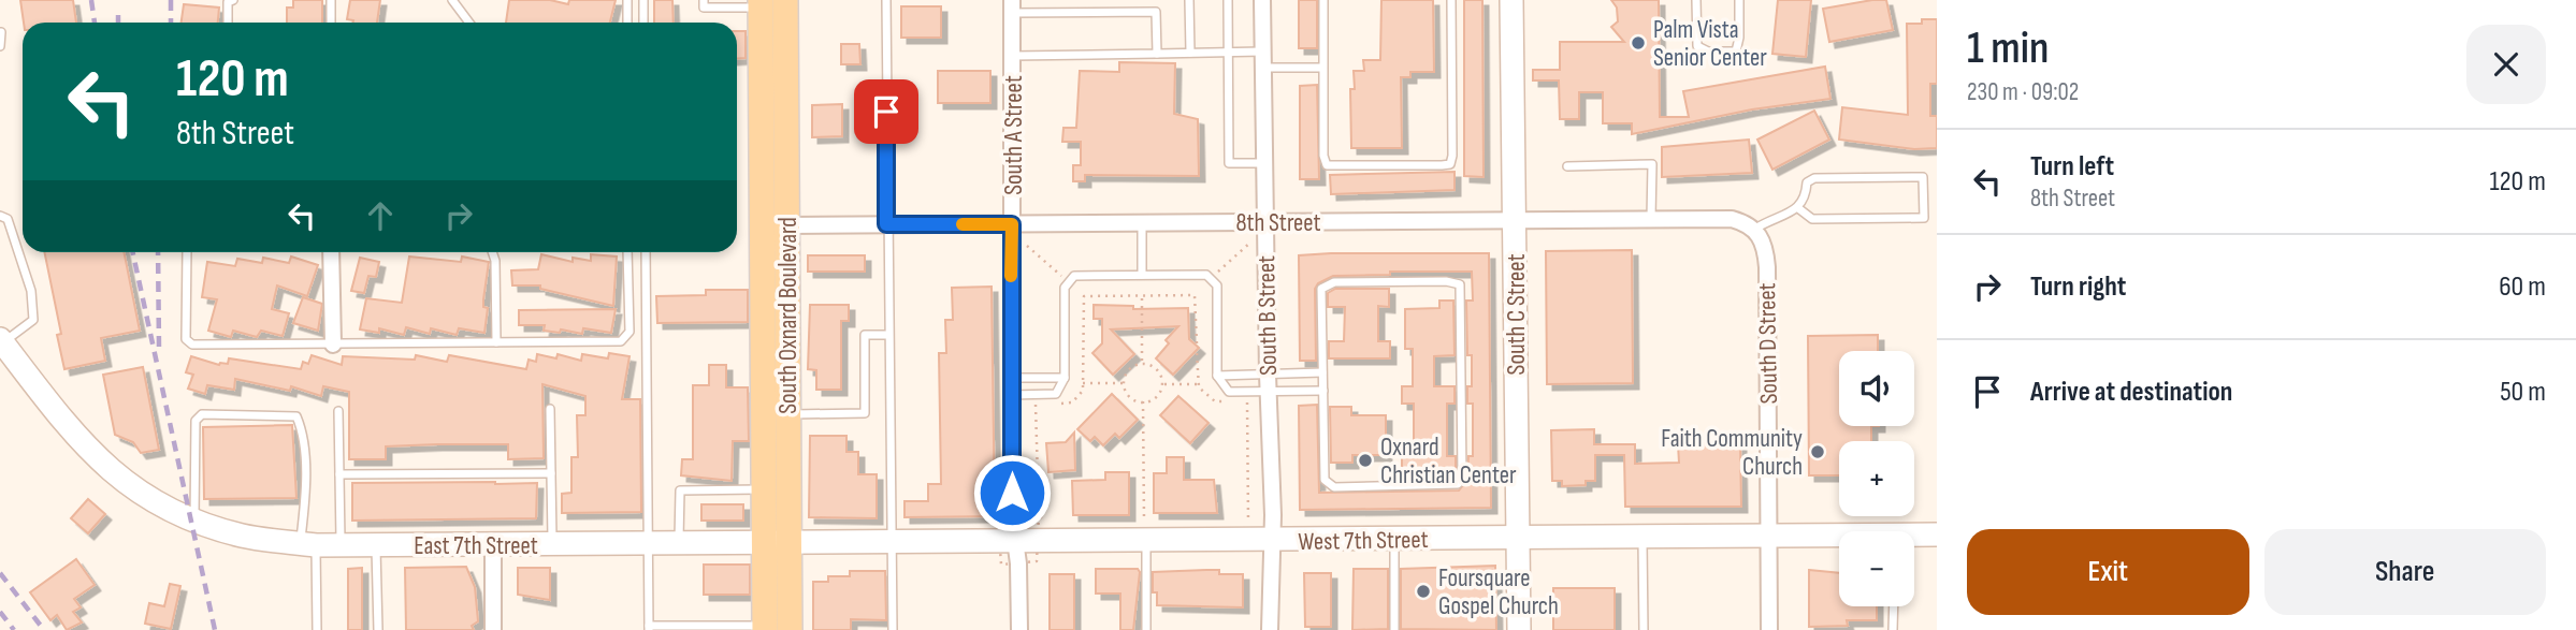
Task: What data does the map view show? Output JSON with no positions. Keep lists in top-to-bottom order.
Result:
{
  "streets": {
    "main road": ["South Oxnard Boulevard"],
    "street": [
      "South A Street",
      "8th Street",
      "South C Street",
      "South B Street",
      "South D Street",
      "West 7th Street",
      "East 7th Street"
    ]
  },
  "crossings": [
    ["South A Street", "8th Street"],
    ["South A Street", "West 7th Street"],
    ["8th Street", "South C Street"],
    ["8th Street", "South Oxnard Boulevard"],
    ["8th Street", "South B Street"],
    ["8th Street", "South D Street"],
    ["South C Street", "West 7th Street"],
    ["South Oxnard Boulevard", "West 7th Street"],
    ["South Oxnard Boulevard", "East 7th Street"],
    ["South B Street", "West 7th Street"],
    ["South D Street", "West 7th Street"],
    ["West 7th Street", "East 7th Street"]
  ],
  "places": [
    "Palm Vista Senior Center",
    "Faith Community Church",
    "Oxnard Christian Center",
    "Foursquare Gospel Church"
  ],
  "page": {
    "heading": ["1 min", "230 m · 09:02"],
    "turn": ["120 m", "8th Street"],
    "list": [
      {
        "name": "Turn left",
        "note": "8th Street",
        "value": "120 m"
      },
      {
        "name": "Turn right",
        "value": "60 m"
      },
      {
        "name": "Arrive at destination",
        "value": "50 m"
      }
    ],
    "map_buttons": ["+", "−"],
    "buttons": ["Exit", "Share"]
  }
}
